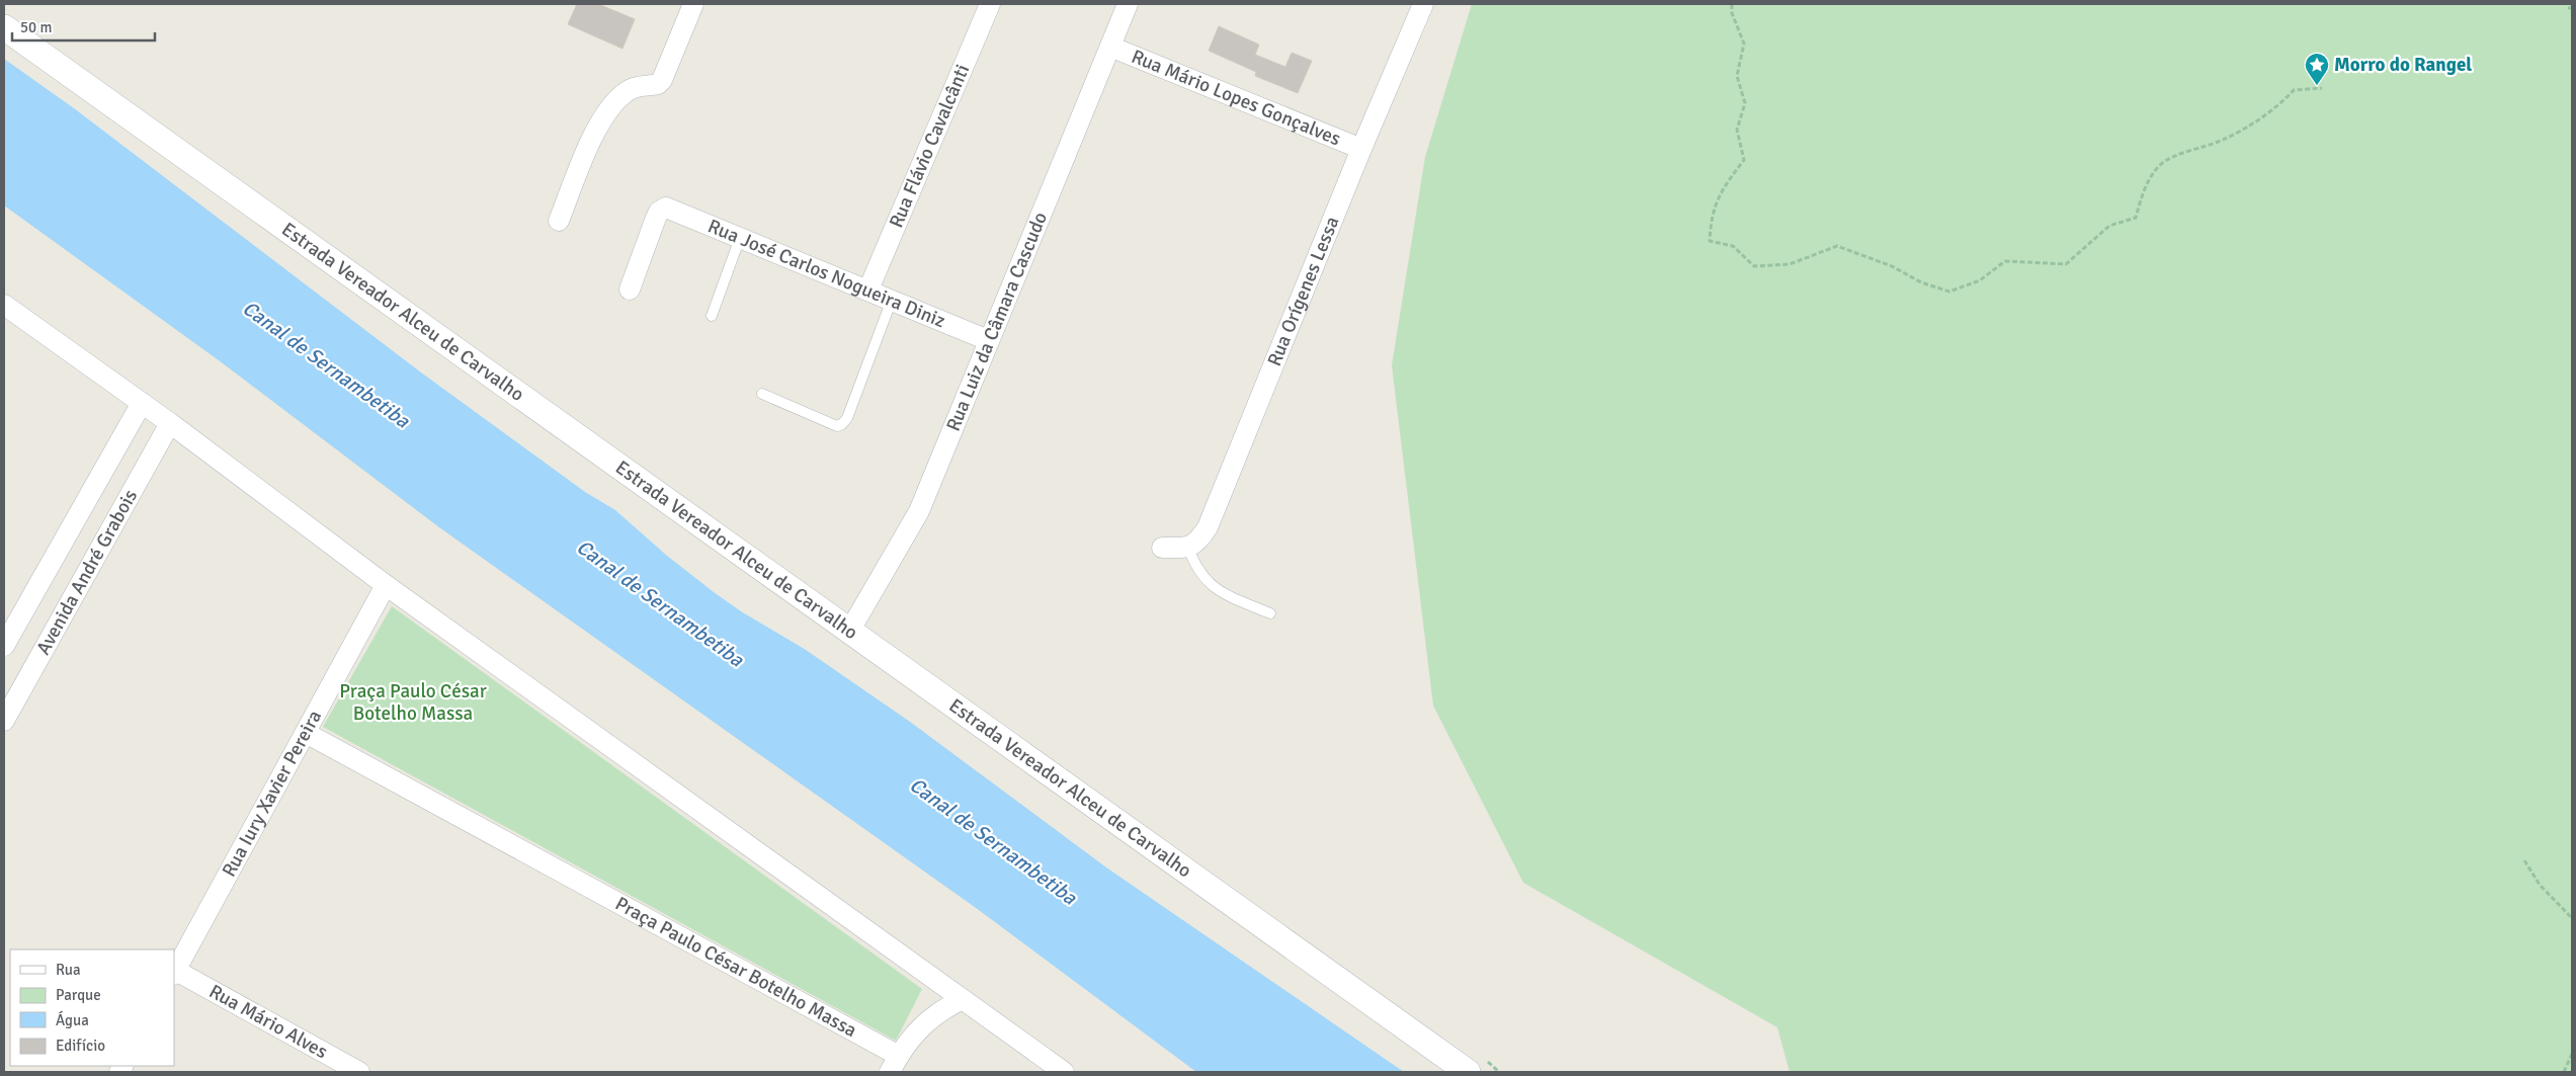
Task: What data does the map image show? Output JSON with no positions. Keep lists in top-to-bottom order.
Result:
{
  "streets": {
    "street": [
      "Rua Mário Lopes Gonçalves",
      "Rua Flávio Cavalcânti",
      "Rua José Carlos Nogueira Diniz",
      "Rua Orígenes Lessa",
      "Estrada Vereador Alceu de Carvalho",
      "Rua Luiz da Câmara Cascudo",
      "Avenida André Grabois",
      "Rua Iury Xavier Pereira",
      "Praça Paulo César Botelho Massa",
      "Rua Mário Alves"
    ]
  },
  "crossings": [
    ["Rua Mário Lopes Gonçalves", "Rua Orígenes Lessa"],
    ["Rua Mário Lopes Gonçalves", "Rua Luiz da Câmara Cascudo"],
    ["Rua Flávio Cavalcânti", "Rua José Carlos Nogueira Diniz"],
    ["Rua José Carlos Nogueira Diniz", "Rua Luiz da Câmara Cascudo"],
    ["Estrada Vereador Alceu de Carvalho", "Rua Luiz da Câmara Cascudo"],
    ["Rua Iury Xavier Pereira", "Praça Paulo César Botelho Massa"],
    ["Rua Iury Xavier Pereira", "Rua Mário Alves"]
  ],
  "water": ["Canal de Sernambetiba"],
  "parks": ["Praça Paulo César Botelho Massa"],
  "places": {
    "place": ["Morro do Rangel"]
  },
  "legend": [
    "Rua",
    "Parque",
    "Água",
    "Edifício"
  ],
  "scale_bar": "50 m"
}
